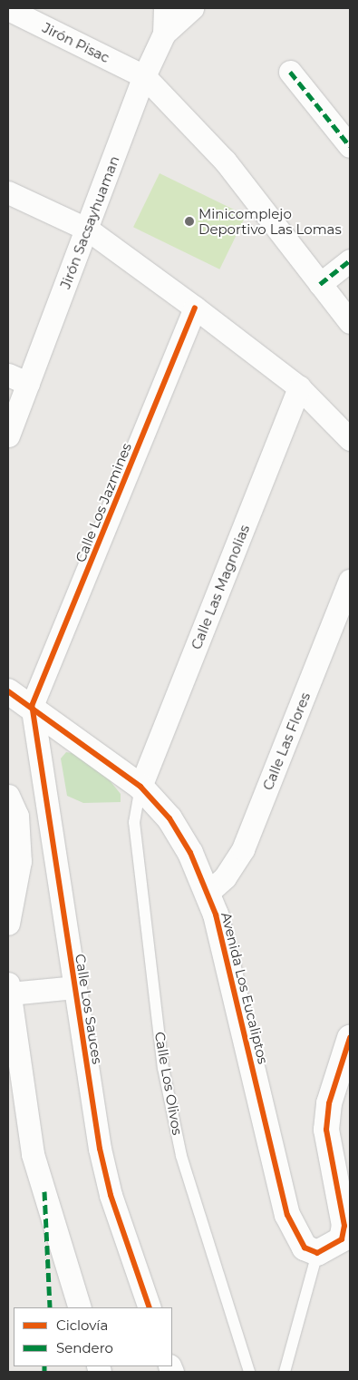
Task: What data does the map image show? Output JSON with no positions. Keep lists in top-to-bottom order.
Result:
{
  "streets": {
    "street": [
      "Jirón Pisac",
      "Jirón Sacsayhuaman",
      "Calle Los Jazmines",
      "Calle Las Magnolias",
      "Calle Las Flores",
      "Avenida Los Eucaliptos",
      "Calle Los Sauces"
    ],
    "lane": ["Calle Los Olivos"]
  },
  "crossings": [
    ["Jirón Pisac", "Jirón Sacsayhuaman"],
    ["Calle Los Jazmines", "Avenida Los Eucaliptos"],
    ["Calle Los Jazmines", "Calle Los Sauces"],
    ["Calle Las Magnolias", "Avenida Los Eucaliptos"],
    ["Calle Las Magnolias", "Calle Los Olivos"],
    ["Calle Las Flores", "Avenida Los Eucaliptos"],
    ["Avenida Los Eucaliptos", "Calle Los Sauces"],
    ["Avenida Los Eucaliptos", "Calle Los Olivos"]
  ],
  "places": ["Minicomplejo Deportivo Las Lomas"],
  "legend": ["Ciclovía", "Sendero"]
}
